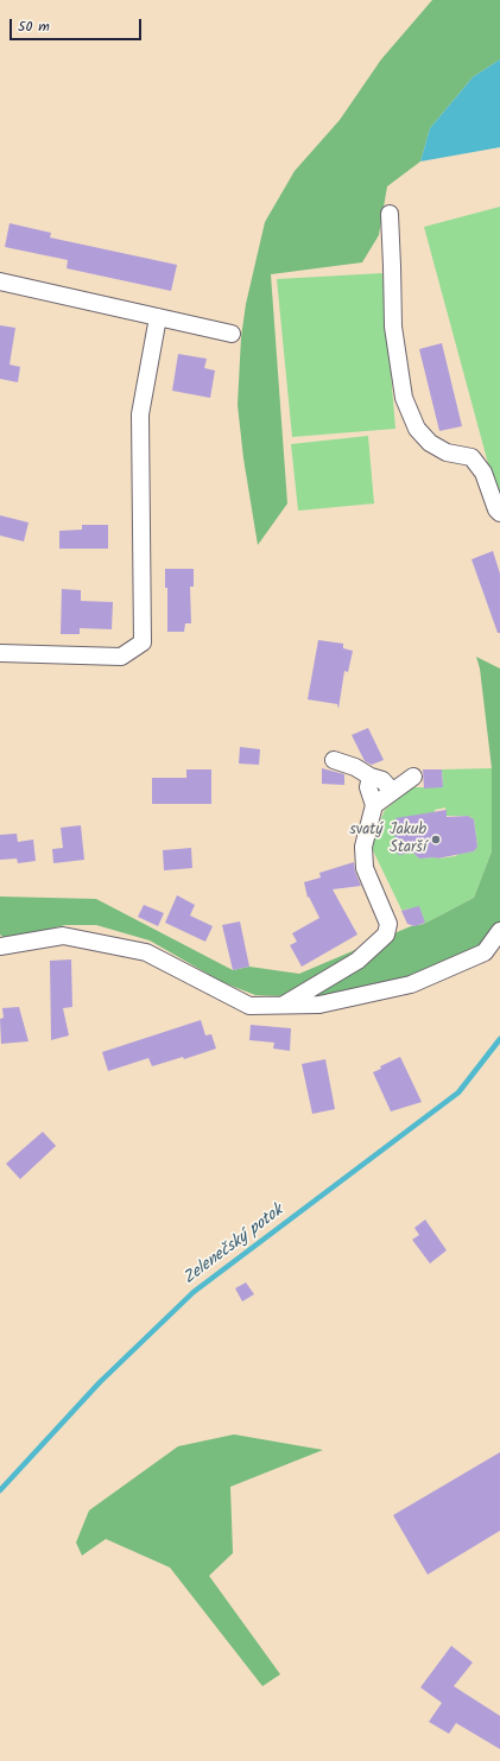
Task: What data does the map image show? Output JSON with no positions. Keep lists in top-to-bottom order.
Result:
{
  "water": ["Zelenečský potok"],
  "places": ["svatý Jakub Starší"],
  "scale_bar": "50 m"
}
